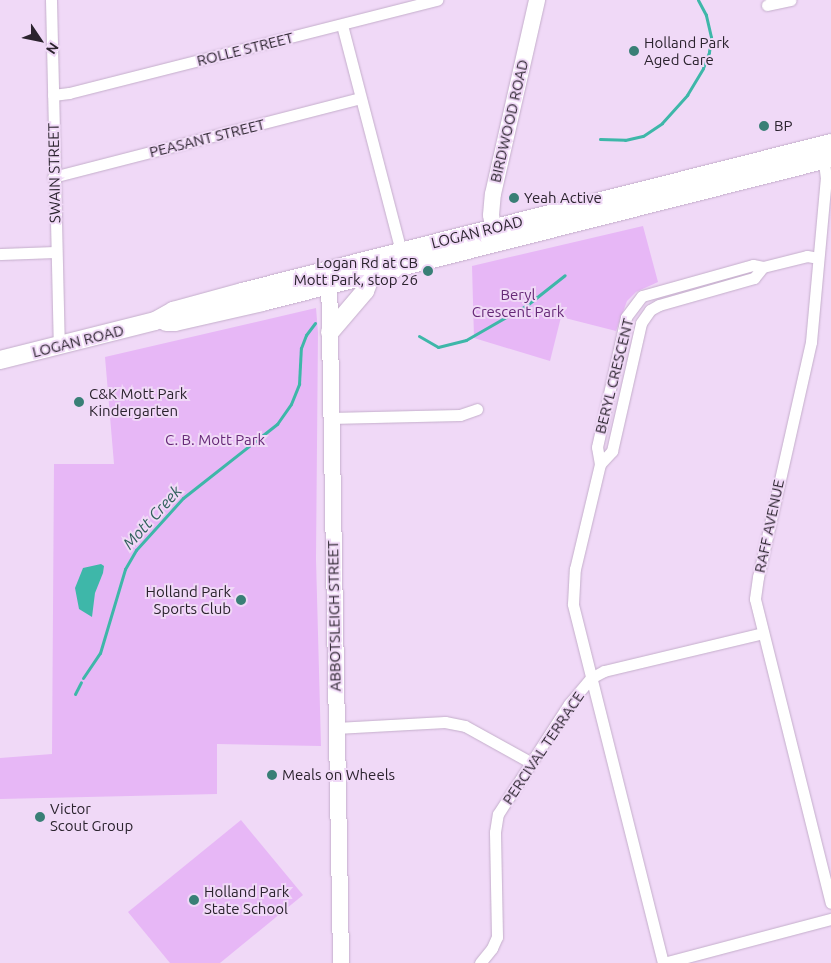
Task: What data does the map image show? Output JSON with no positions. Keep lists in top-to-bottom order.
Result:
{
  "streets": {
    "main road": ["LOGAN ROAD"],
    "street": [
      "ROLLE STREET",
      "BIRDWOOD ROAD",
      "PEASANT STREET",
      "SWAIN STREET",
      "BERYL CRESCENT",
      "RAFF AVENUE",
      "ABBOTSLEIGH STREET",
      "PERCIVAL TERRACE"
    ]
  },
  "crossings": [
    ["ROLLE STREET", "SWAIN STREET"],
    ["BIRDWOOD ROAD", "LOGAN ROAD"],
    ["PEASANT STREET", "SWAIN STREET"],
    ["SWAIN STREET", "LOGAN ROAD"],
    ["LOGAN ROAD", "RAFF AVENUE"],
    ["LOGAN ROAD", "ABBOTSLEIGH STREET"],
    ["BERYL CRESCENT", "RAFF AVENUE"],
    ["BERYL CRESCENT", "PERCIVAL TERRACE"]
  ],
  "water": ["Mott Creek"],
  "parks": ["Beryl Crescent Park", "C. B. Mott Park"],
  "places": [
    "Holland Park Aged Care",
    "BP",
    "Yeah Active",
    "Logan Rd at CB Mott Park, stop 26",
    "C&K Mott Park Kindergarten",
    "Holland Park Sports Club",
    "Meals on Wheels",
    "Victor Scout Group",
    "Holland Park State School"
  ],
  "north": "bottom right"
}
